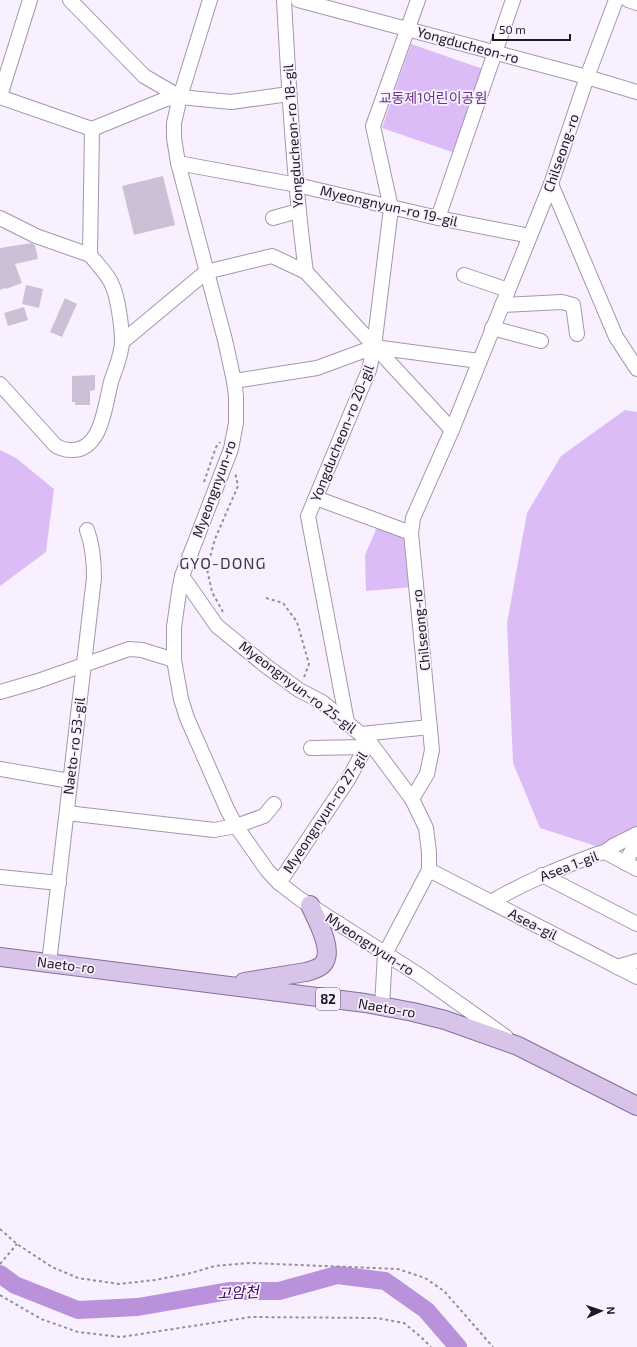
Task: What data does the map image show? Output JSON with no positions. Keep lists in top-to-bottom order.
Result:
{
  "streets": {
    "main road": ["Naeto-ro", "82"],
    "street": [
      "Yongducheon-ro",
      "Yongducheon-ro 18-gil",
      "Chilseong-ro",
      "Myeongnyun-ro 19-gil",
      "Yongducheon-ro 20-gil",
      "Myeongnyun-ro",
      "Myeongnyun-ro 25-gil",
      "Naeto-ro 53-gil",
      "Myeongnyun-ro 27-gil",
      "Asea 1-gil",
      "Asea-gil"
    ]
  },
  "crossings": [
    ["Yongducheon-ro", "Chilseong-ro"],
    ["Yongducheon-ro", "Yongducheon-ro 20-gil"],
    ["Yongducheon-ro 18-gil", "Myeongnyun-ro 19-gil"],
    ["Chilseong-ro", "Myeongnyun-ro 19-gil"],
    ["Chilseong-ro", "Myeongnyun-ro 25-gil"],
    ["Myeongnyun-ro 19-gil", "Yongducheon-ro 20-gil"],
    ["Myeongnyun-ro 19-gil", "Myeongnyun-ro"],
    ["Yongducheon-ro 20-gil", "Myeongnyun-ro 25-gil"],
    ["Myeongnyun-ro", "Myeongnyun-ro 25-gil"],
    ["Myeongnyun-ro", "Myeongnyun-ro 27-gil"],
    ["Myeongnyun-ro", "Naeto-ro"],
    ["Myeongnyun-ro 25-gil", "Myeongnyun-ro 27-gil"],
    ["Naeto-ro 53-gil", "Naeto-ro"],
    ["Asea 1-gil", "Asea-gil"]
  ],
  "districts": ["GYO-DONG"],
  "water": ["고암천"],
  "parks": ["교동제1어린이공원"],
  "scale_bar": "50 m",
  "north": "right"
}
